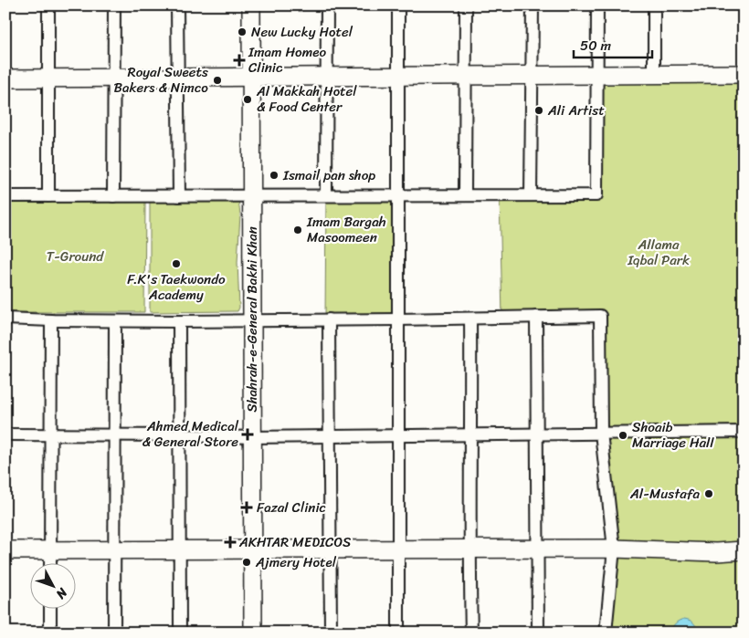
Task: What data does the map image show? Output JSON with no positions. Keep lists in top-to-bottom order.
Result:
{
  "streets": {
    "street": ["Shahrah-e-General Bakhi Khan"]
  },
  "parks": ["Allama Iqbal Park", "T-Ground"],
  "places": {
    "other": [
      "New Lucky Hotel",
      "Royal Sweets Bakers & Nimco",
      "Al Makkah Hotel & Food Center",
      "Ali Artist",
      "Ismail pan shop",
      "Imam Bargah Masoomeen",
      "F.K's Taekwondo Academy",
      "Shoaib Marriage Hall",
      "Al-Mustafa",
      "Ajmery Hotel"
    ],
    "health": [
      "Imam Homeo Clinic",
      "Ahmed Medical & General Store",
      "Fazal Clinic",
      "AKHTAR MEDICOS"
    ]
  },
  "scale_bar": "50 m",
  "north": "bottom right"
}
